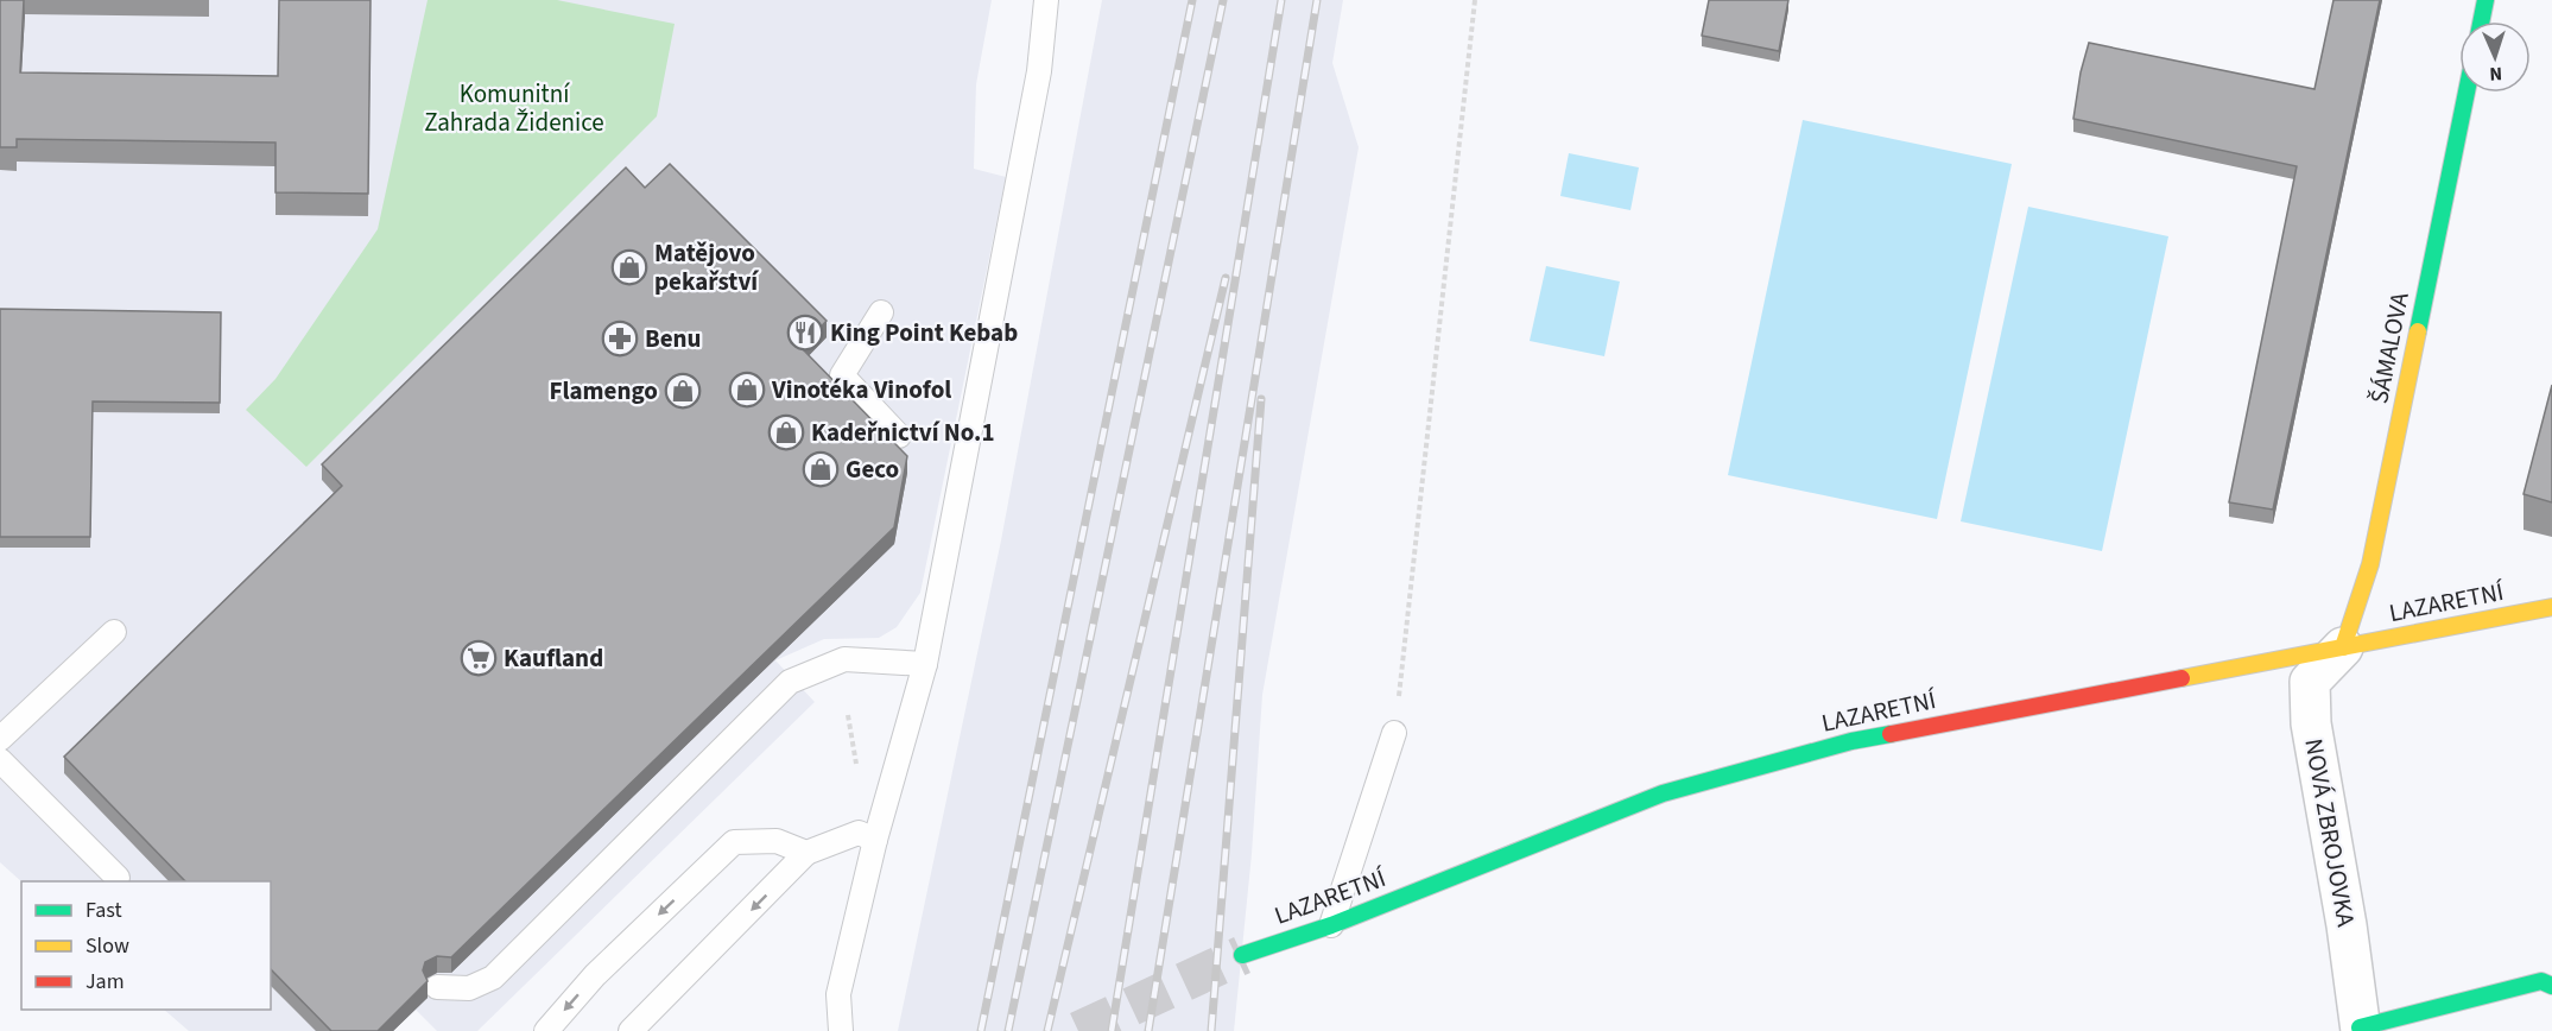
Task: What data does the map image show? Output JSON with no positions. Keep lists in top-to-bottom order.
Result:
{
  "streets": {
    "street": ["ŠÁMALOVA", "LAZARETNÍ", "NOVÁ ZBROJOVKA"]
  },
  "crossings": [
    ["ŠÁMALOVA", "LAZARETNÍ"],
    ["ŠÁMALOVA", "NOVÁ ZBROJOVKA"],
    ["LAZARETNÍ", "NOVÁ ZBROJOVKA"]
  ],
  "parks": ["Komunitní Zahrada Židenice"],
  "places": {
    "shop": [
      "Matějovo pekařství",
      "Vinotéka Vinofol",
      "Flamengo",
      "Kadeřnictví No.1",
      "Geco"
    ],
    "restaurant": ["King Point Kebab"],
    "pharmacy": ["Benu"],
    "supermarket": ["Kaufland"]
  },
  "legend": ["Fast", "Slow", "Jam"],
  "north": "bottom"
}
